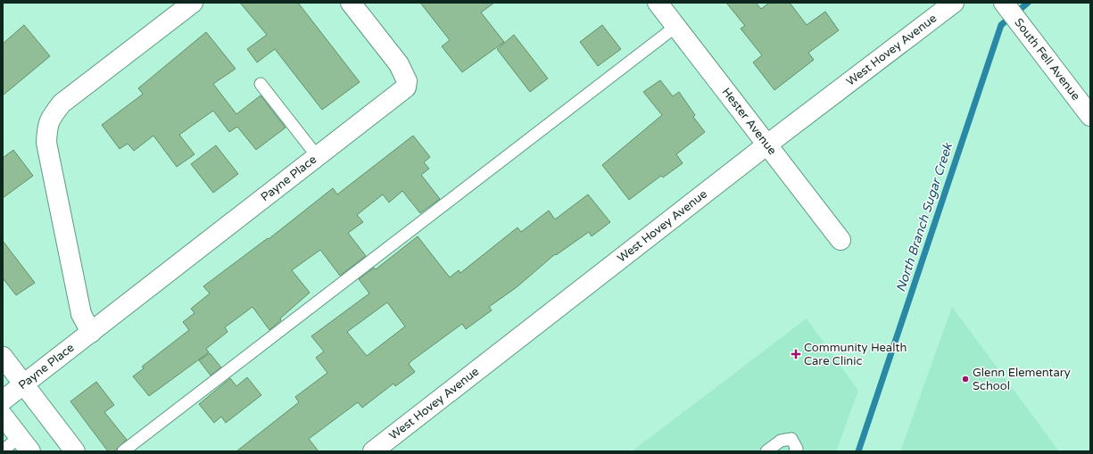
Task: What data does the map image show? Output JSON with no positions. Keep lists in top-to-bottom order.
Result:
{
  "streets": {
    "street": [
      "West Hovey Avenue",
      "South Fell Avenue",
      "Hester Avenue",
      "Payne Place"
    ]
  },
  "crossings": [
    ["West Hovey Avenue", "Hester Avenue"]
  ],
  "water": ["North Branch Sugar Creek"],
  "places": {
    "health": ["Community Health Care Clinic"],
    "other": ["Glenn Elementary School"]
  }
}
